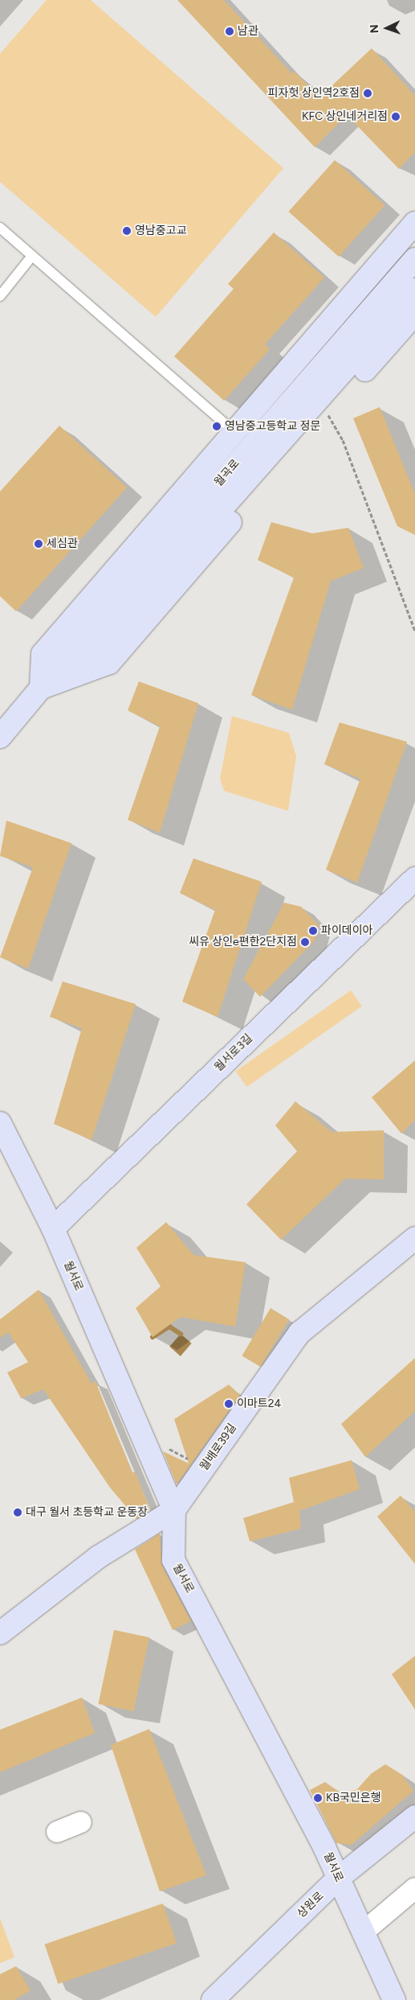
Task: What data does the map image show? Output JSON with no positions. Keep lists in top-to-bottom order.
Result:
{
  "streets": {
    "street": [
      "월곡로",
      "월서로3길",
      "월서로",
      "월배로39길",
      "상원로"
    ]
  },
  "crossings": [
    ["월서로3길", "월서로"],
    ["월서로", "월배로39길"],
    ["월서로", "상원로"]
  ],
  "places": [
    "남관",
    "피자헛 상인역2호점",
    "KFC 상인네거리점",
    "영남중고교",
    "영남중고등학교 정문",
    "세심관",
    "파이데이아",
    "씨유 상인e편한2단지점",
    "이마트24",
    "대구 월서 초등학교 운동장",
    "KB국민은행"
  ],
  "north": "left"
}
